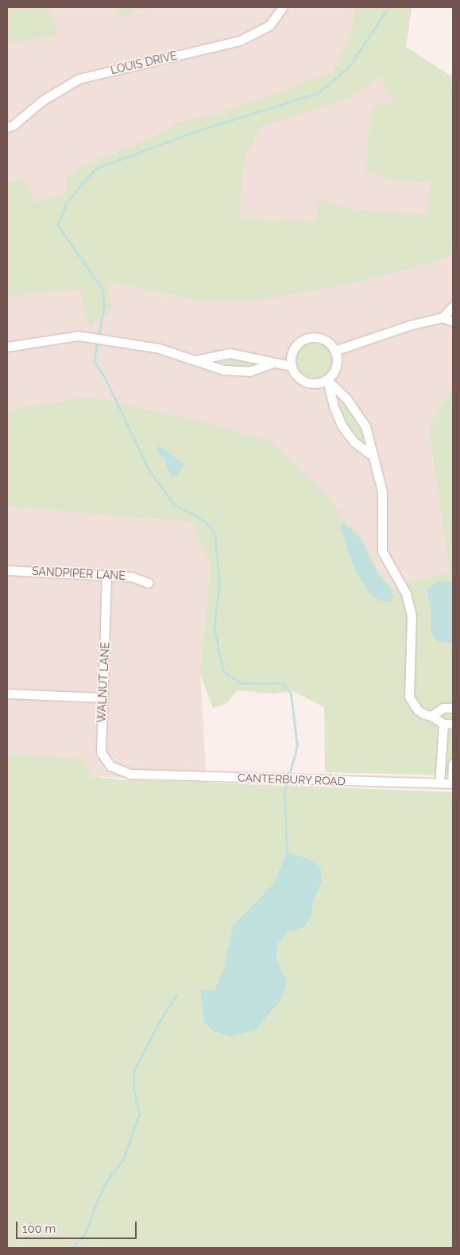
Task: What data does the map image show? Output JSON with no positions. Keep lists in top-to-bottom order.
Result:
{
  "streets": {
    "street": [
      "LOUIS DRIVE",
      "SANDPIPER LANE",
      "WALNUT LANE",
      "CANTERBURY ROAD"
    ]
  },
  "crossings": [
    ["SANDPIPER LANE", "WALNUT LANE"],
    ["WALNUT LANE", "CANTERBURY ROAD"]
  ],
  "scale_bar": "100 m"
}
